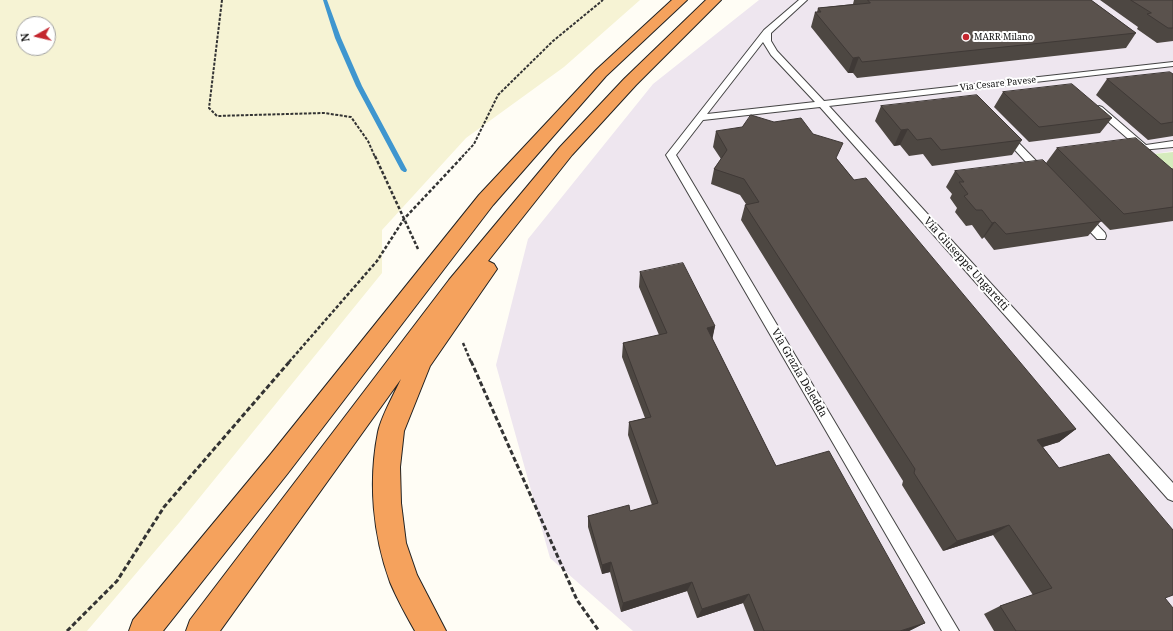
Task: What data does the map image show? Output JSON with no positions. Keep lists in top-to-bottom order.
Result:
{
  "streets": {
    "lane": ["Via Cesare Pavese", "Via Giuseppe Ungaretti", "Via Grazia Deledda"]
  },
  "crossings": [
    ["Via Cesare Pavese", "Via Giuseppe Ungaretti"],
    ["Via Giuseppe Ungaretti", "Via Grazia Deledda"]
  ],
  "places": ["MARR Milano"],
  "north": "left"
}
